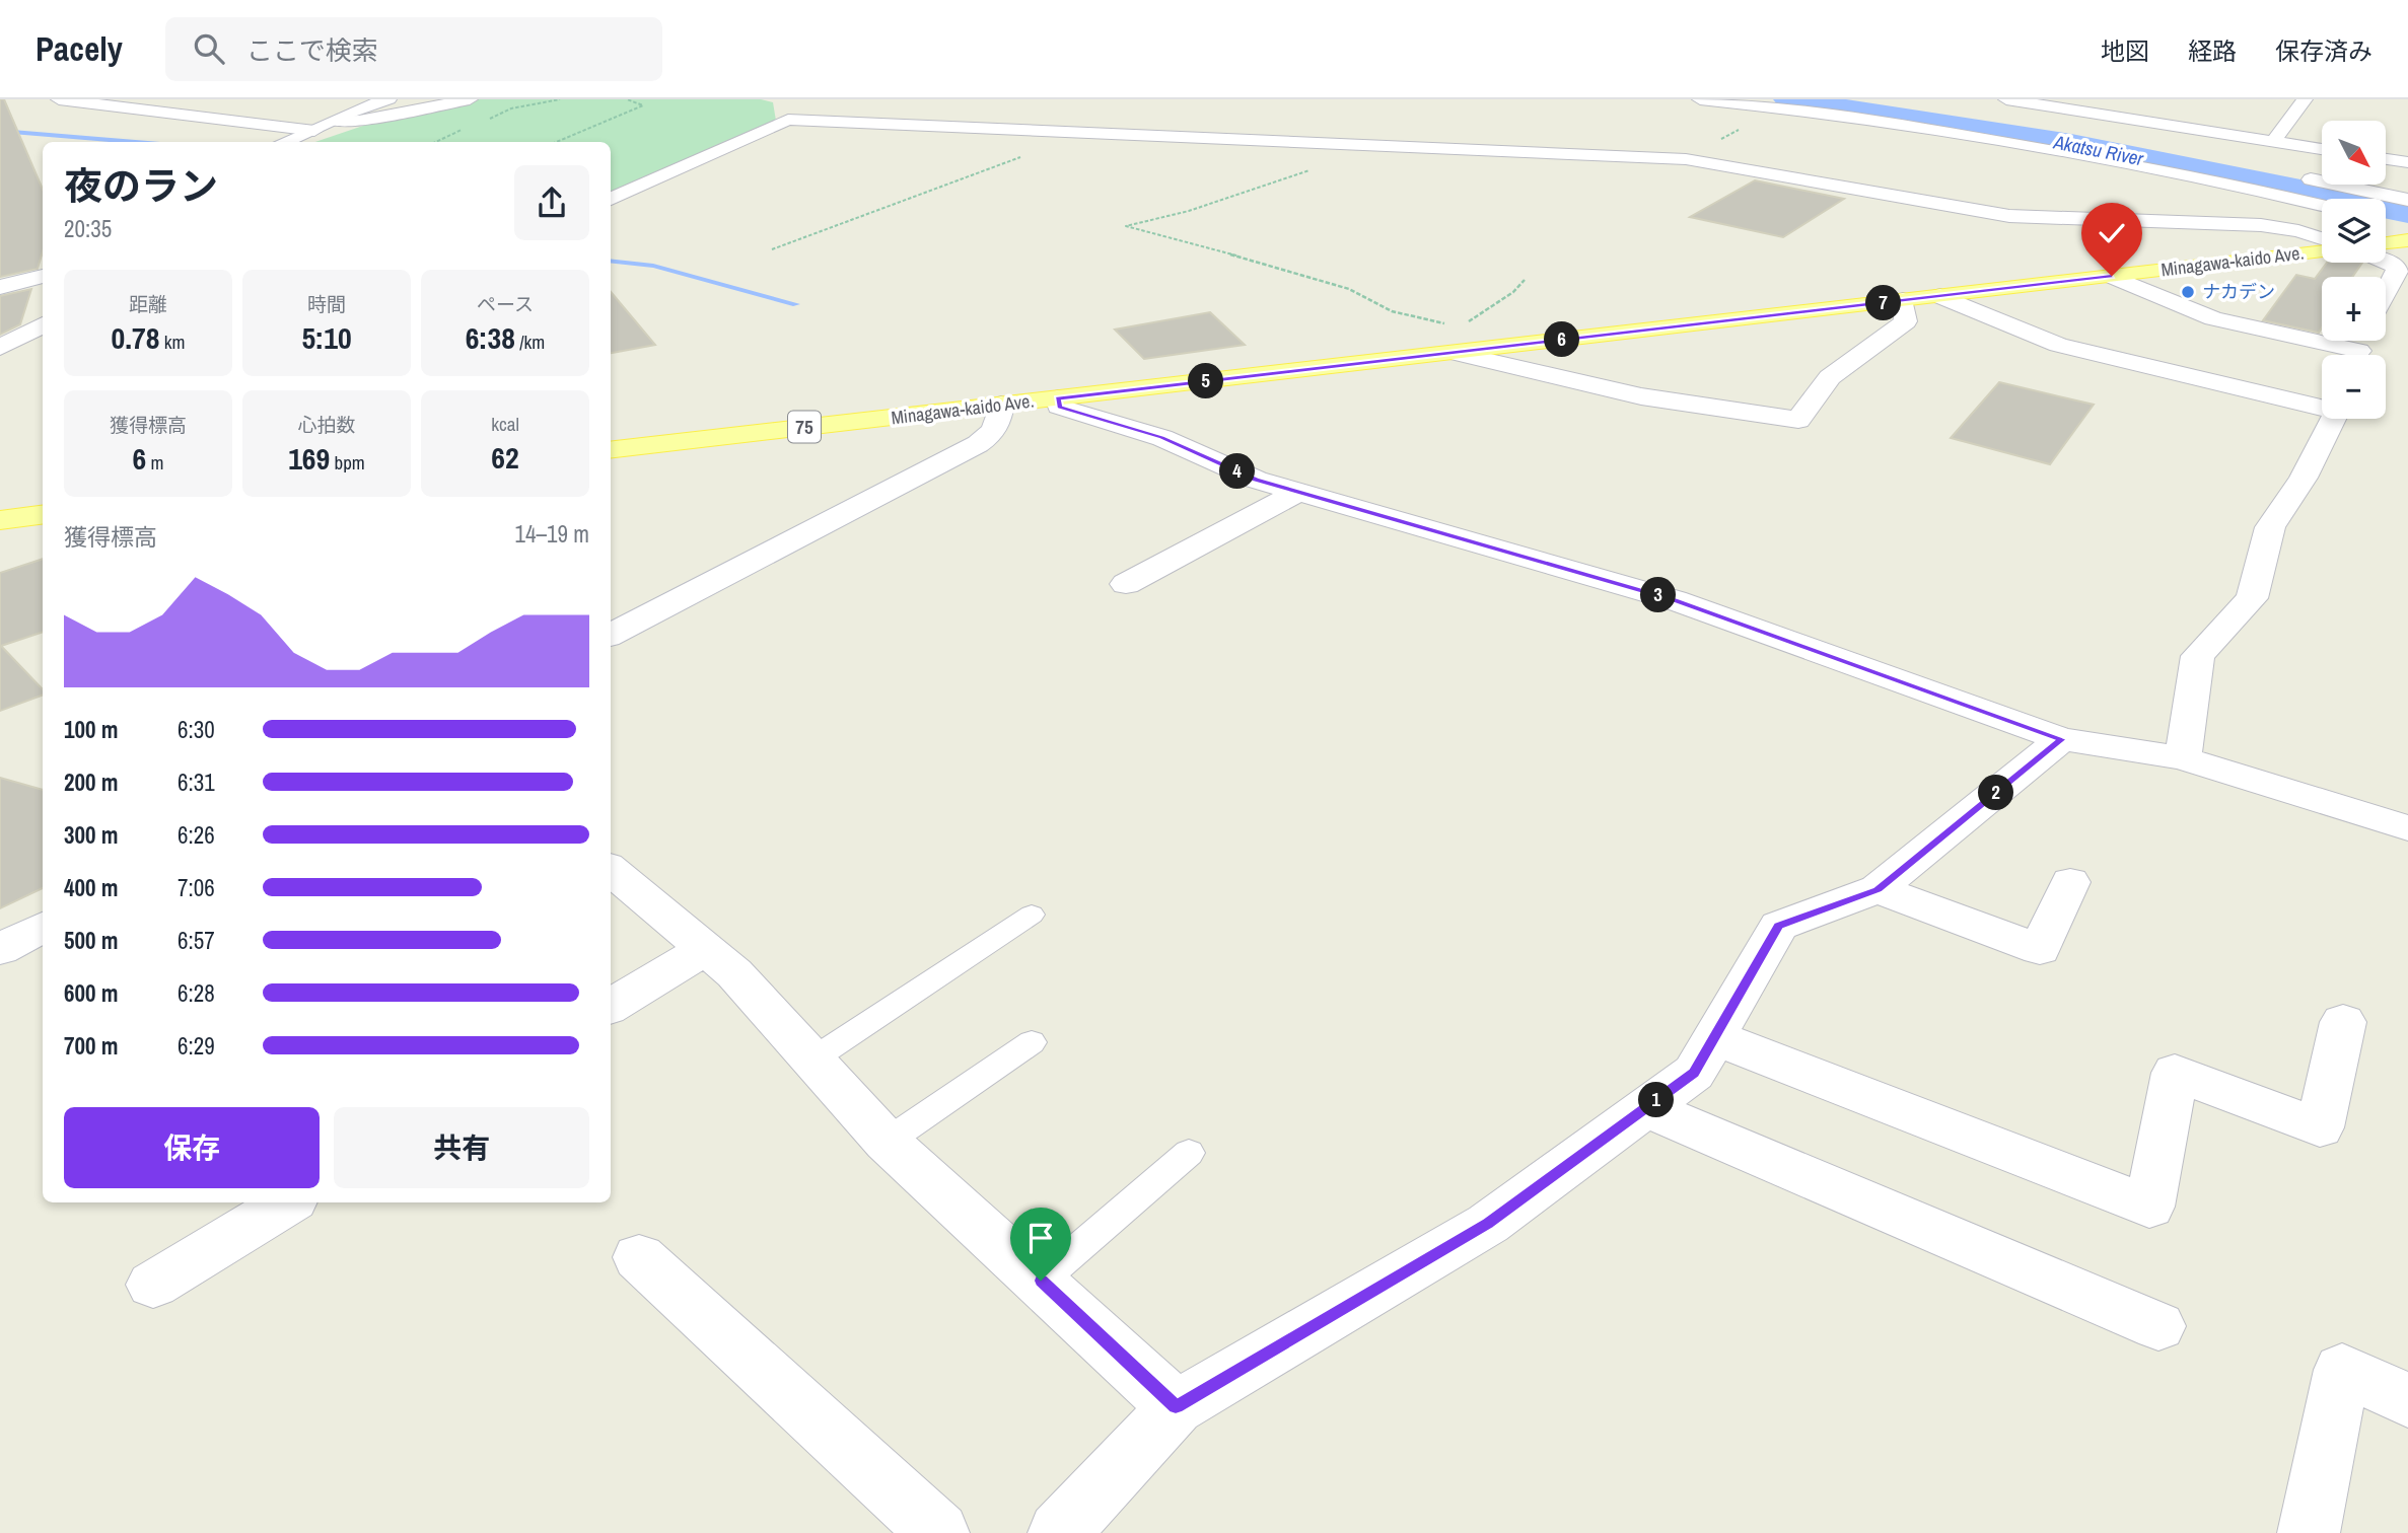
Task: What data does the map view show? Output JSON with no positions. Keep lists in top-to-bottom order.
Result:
{
  "streets": {
    "main road": ["Minagawa-kaido Ave.", "75"]
  },
  "water": ["Akatsu River"],
  "places": ["ナカデン"],
  "north": "bottom right",
  "page": {
    "header": "Pacely",
    "search": "ここで検索",
    "nav": ["地図", "経路", "保存済み"],
    "map_buttons": ["+", "−"],
    "heading": ["夜のラン", "20:35"],
    "stats": [
      ["距離", "0.78 km"],
      ["時間", "5:10"],
      ["ペース", "6:38 /km"],
      ["獲得標高", "6 m"],
      ["心拍数", "169 bpm"],
      ["kcal", "62"]
    ],
    "pins": [
      "7",
      "6",
      "5",
      "4",
      "3",
      "2",
      "1"
    ],
    "chart": ["獲得標高", "14–19 m"],
    "list": [
      {
        "name": "100 m",
        "note": "6:30"
      },
      {
        "name": "200 m",
        "note": "6:31"
      },
      {
        "name": "300 m",
        "note": "6:26"
      },
      {
        "name": "400 m",
        "note": "7:06"
      },
      {
        "name": "500 m",
        "note": "6:57"
      },
      {
        "name": "600 m",
        "note": "6:28"
      },
      {
        "name": "700 m",
        "note": "6:29"
      }
    ],
    "buttons": ["保存", "共有"]
  }
}
